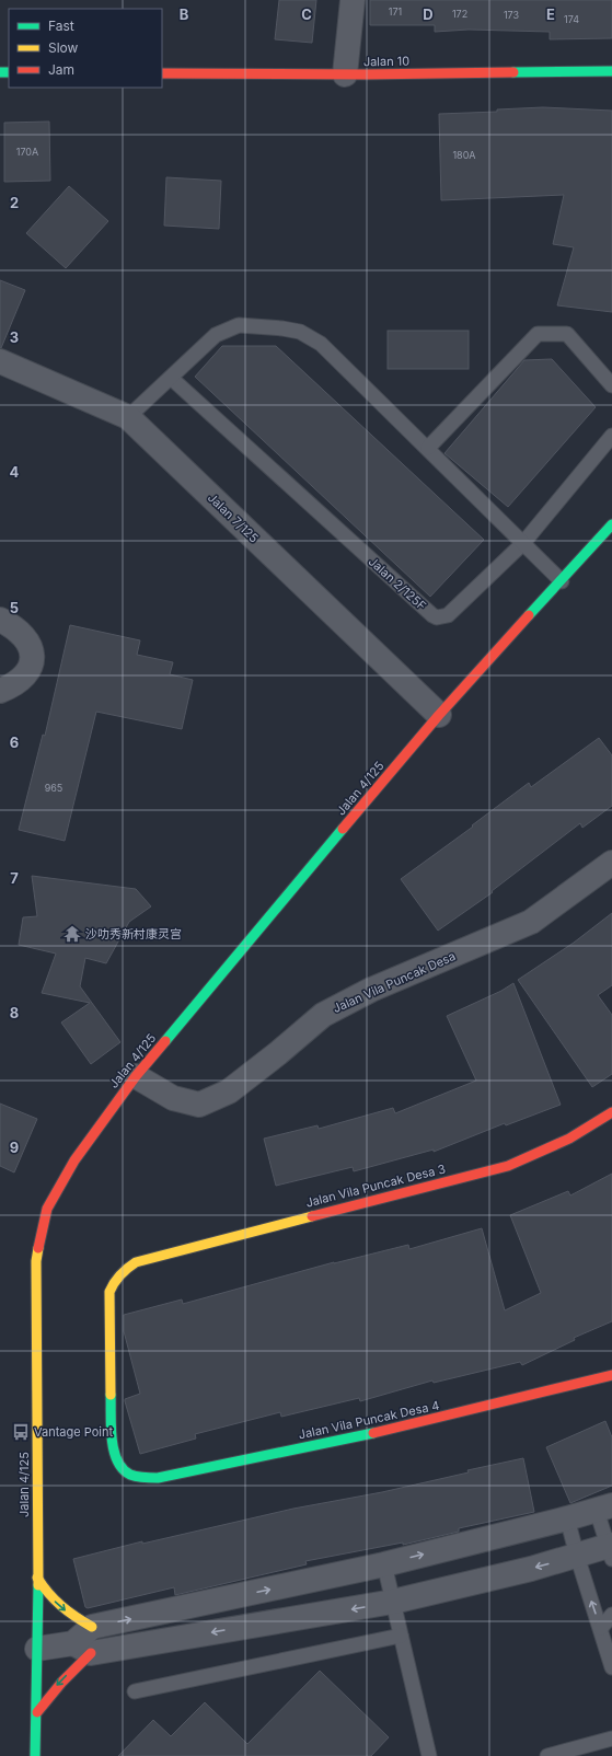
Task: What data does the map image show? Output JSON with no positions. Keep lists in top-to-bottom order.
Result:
{
  "streets": {
    "street": [
      "Jalan 10",
      "Jalan 7/125",
      "Jalan 4/125",
      "Jalan Vila Puncak Desa",
      "Jalan Vila Puncak Desa 3",
      "Jalan Vila Puncak Desa 4"
    ],
    "lane": ["Jalan 2/125F"]
  },
  "crossings": [
    ["Jalan 7/125", "Jalan 4/125"],
    ["Jalan 4/125", "Jalan Vila Puncak Desa"],
    ["Jalan Vila Puncak Desa 3", "Jalan Vila Puncak Desa 4"]
  ],
  "places": {
    "temple": ["沙叻秀新村康灵宫"],
    "bus stop": ["Vantage Point"]
  },
  "house_numbers": [
    "171",
    "172",
    "173",
    "174",
    "170A",
    "180A",
    "965"
  ],
  "legend": ["Fast", "Slow", "Jam"],
  "grid": {
    "columns": [
      "B",
      "C",
      "D",
      "E"
    ],
    "rows": [
      "2",
      "3",
      "4",
      "5",
      "6",
      "7",
      "8",
      "9"
    ]
  }
}
